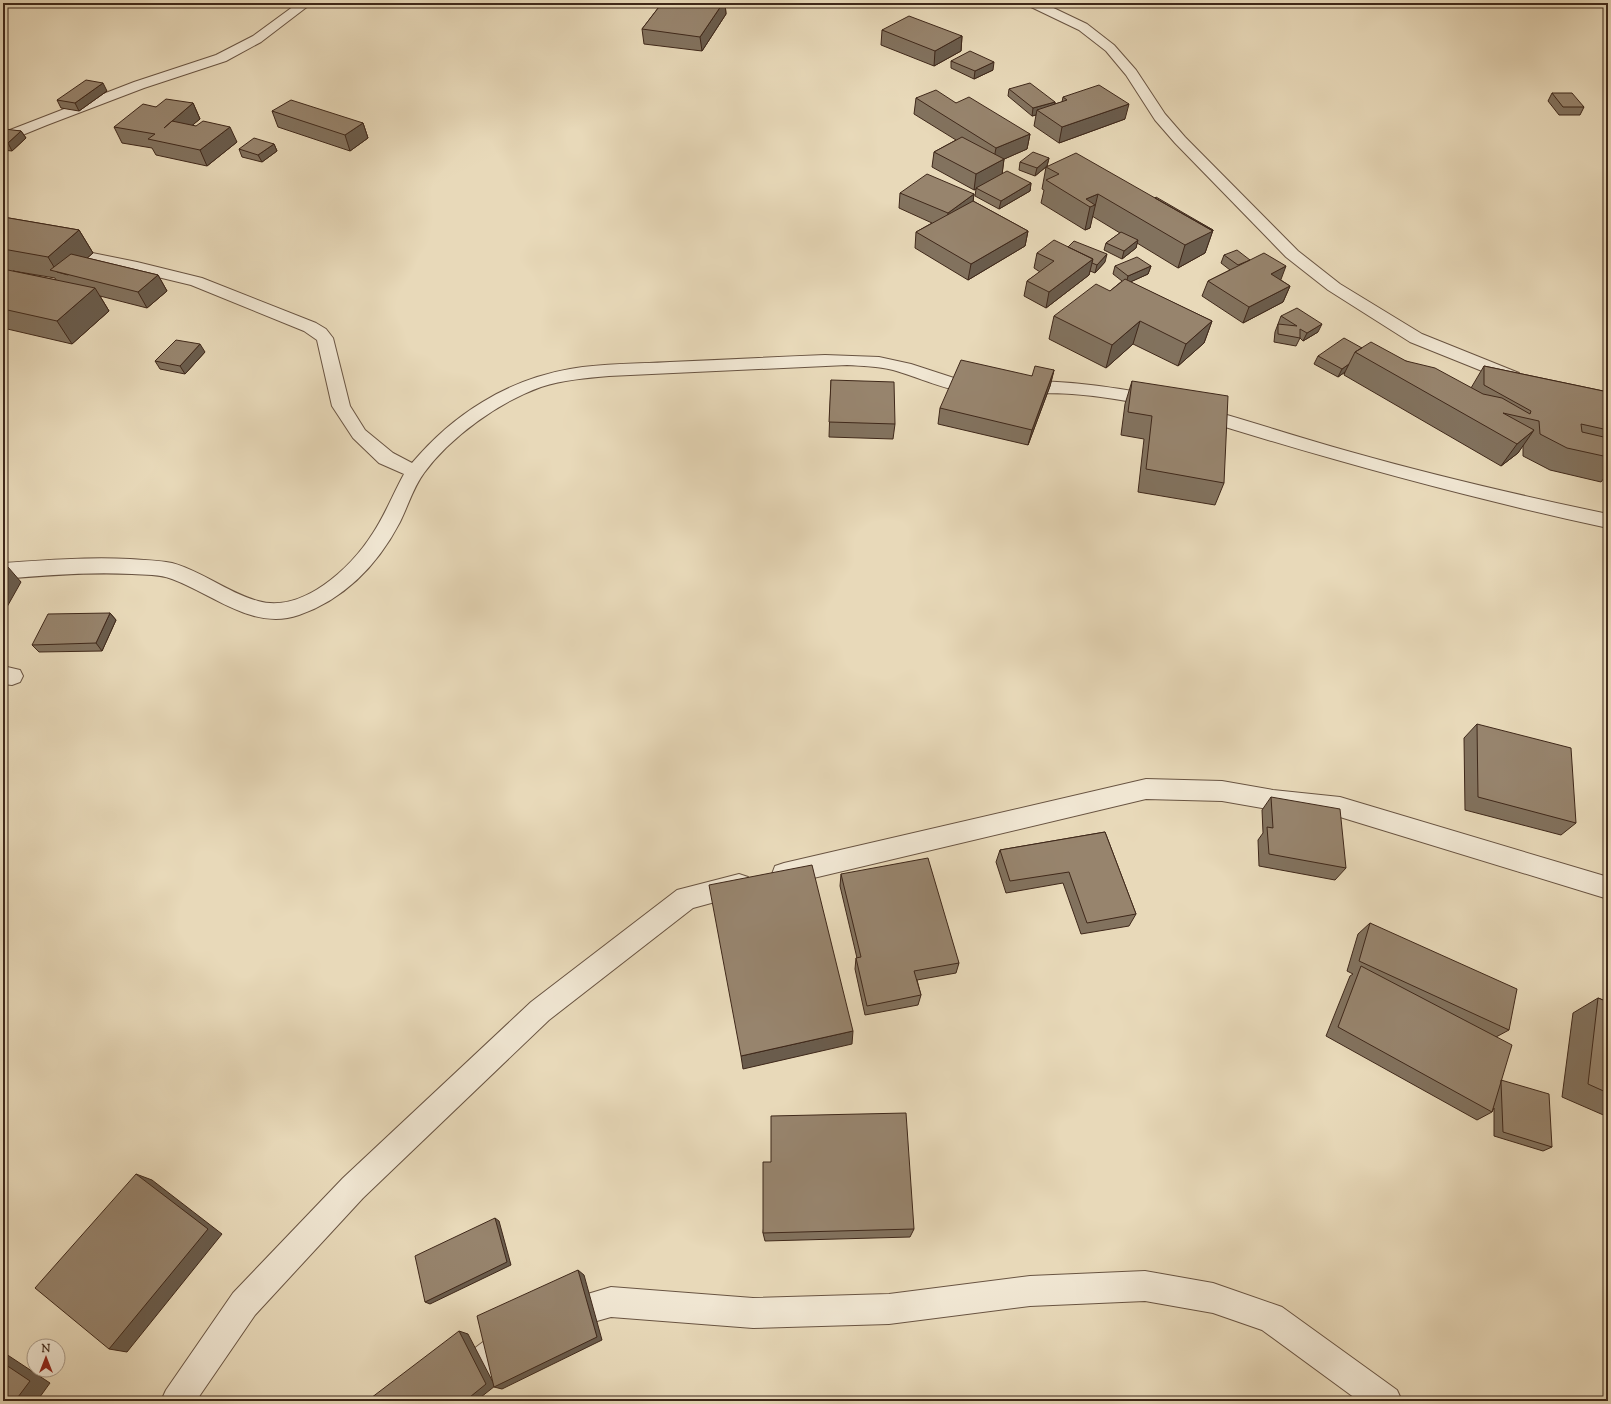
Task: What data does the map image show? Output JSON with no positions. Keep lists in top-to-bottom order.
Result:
{
  "north": "top"
}
